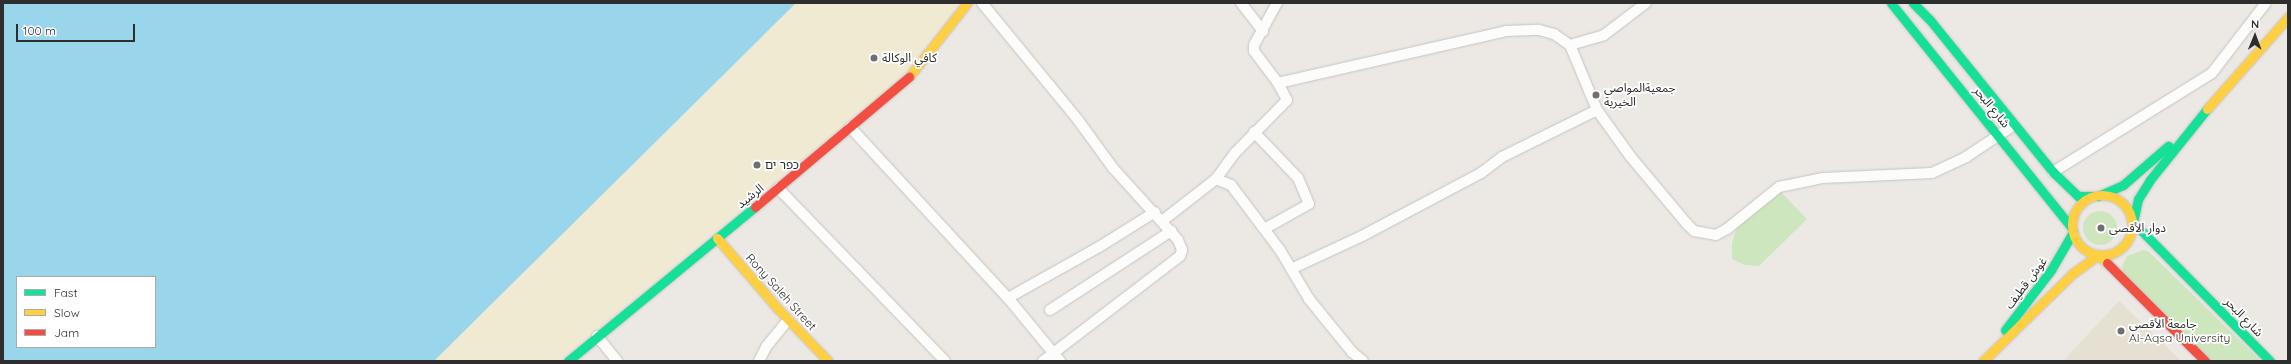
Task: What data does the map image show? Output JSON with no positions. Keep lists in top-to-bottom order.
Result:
{
  "streets": {
    "main road": [
      "شارع البحر",
      "الرشيد",
      "غوش قطيف",
      "Rony Saleh Street"
    ]
  },
  "crossings": [
    ["شارع البحر", "غوش قطيف"],
    ["الرشيد", "Rony Saleh Street"]
  ],
  "places": [
    "كافي الوكالة",
    "جمعيةالمواصي الخيرية",
    "כפר ים",
    "دوار الأقصى",
    "جامعة الأقصى Al-Aqsa University"
  ],
  "legend": ["Fast", "Slow", "Jam"],
  "scale_bar": "100 m",
  "north": "top"
}
